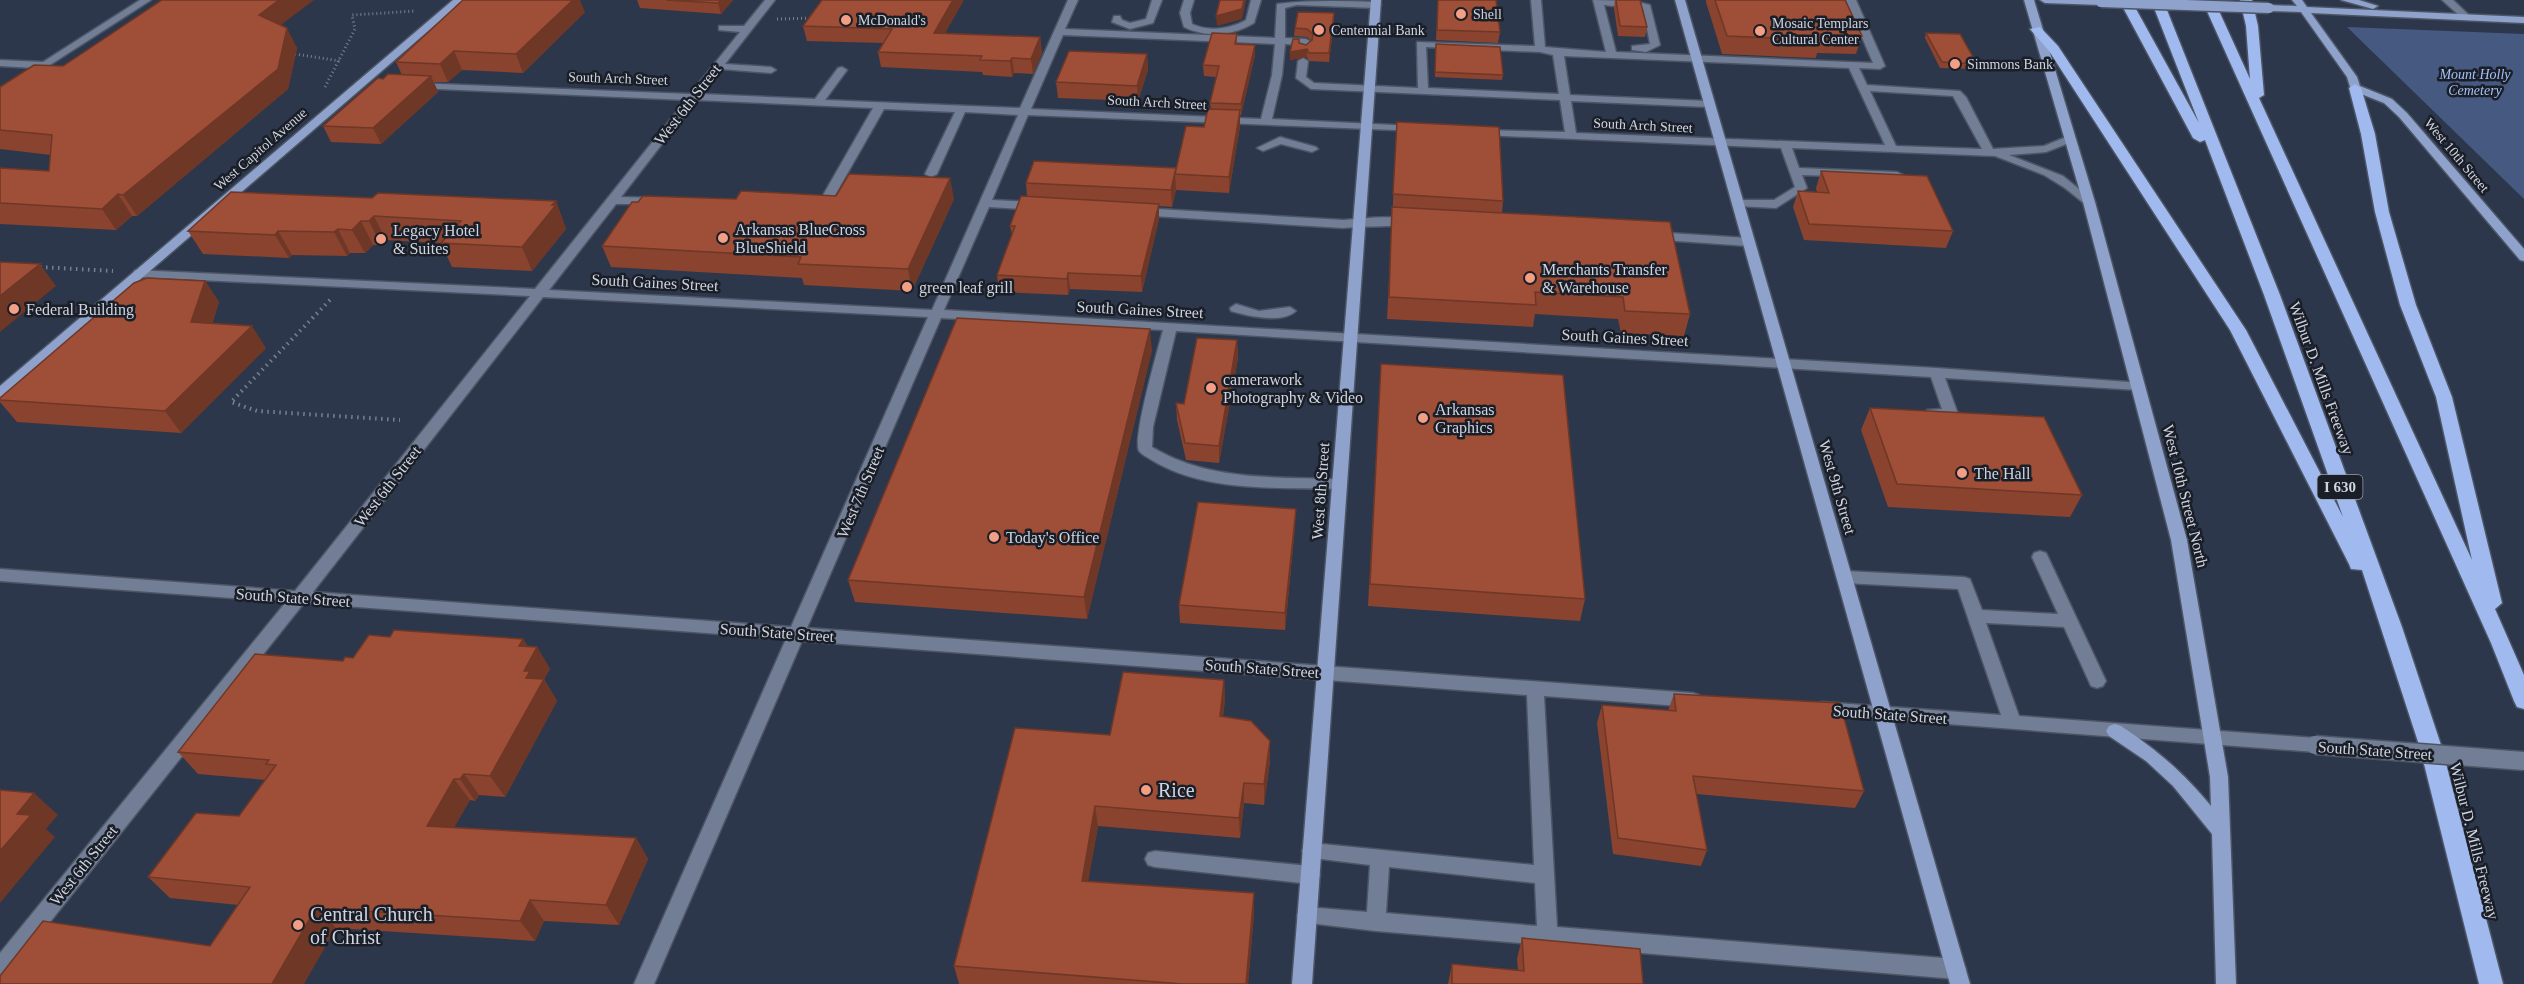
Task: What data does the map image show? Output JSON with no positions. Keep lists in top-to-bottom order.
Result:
{
  "streets": {
    "highway": ["Wilbur D. Mills Freeway", "I 630"],
    "main road": [
      "West Capitol Avenue",
      "West 10th Street",
      "West 9th Street",
      "West 8th Street",
      "West 10th Street North"
    ],
    "street": [
      "South Arch Street",
      "West 6th Street",
      "South Gaines Street",
      "West 7th Street",
      "South State Street"
    ]
  },
  "crossings": [
    ["South Arch Street", "West 6th Street"],
    ["South Arch Street", "West 9th Street"],
    ["South Arch Street", "West 8th Street"],
    ["South Arch Street", "West 7th Street"],
    ["South Arch Street", "West 10th Street North"],
    ["West 6th Street", "South Gaines Street"],
    ["West 6th Street", "South State Street"],
    ["West Capitol Avenue", "South Gaines Street"],
    ["South Gaines Street", "West 9th Street"],
    ["South Gaines Street", "West 8th Street"],
    ["South Gaines Street", "West 7th Street"],
    ["South Gaines Street", "West 10th Street North"],
    ["West 9th Street", "South State Street"],
    ["West 8th Street", "South State Street"],
    ["West 7th Street", "South State Street"],
    ["West 10th Street North", "South State Street"]
  ],
  "parks": ["Mount Holly Cemetery"],
  "places": [
    "Shell",
    "McDonald's",
    "Centennial Bank",
    "Mosaic Templars Cultural Center",
    "Simmons Bank",
    "Arkansas BlueCross BlueShield",
    "Legacy Hotel & Suites",
    "Merchants Transfer & Warehouse",
    "green leaf grill",
    "Federal Building",
    "camerawork Photography & Video",
    "Arkansas Graphics",
    "The Hall",
    "Today's Office",
    "Rice",
    "Central Church of Christ"
  ]
}
